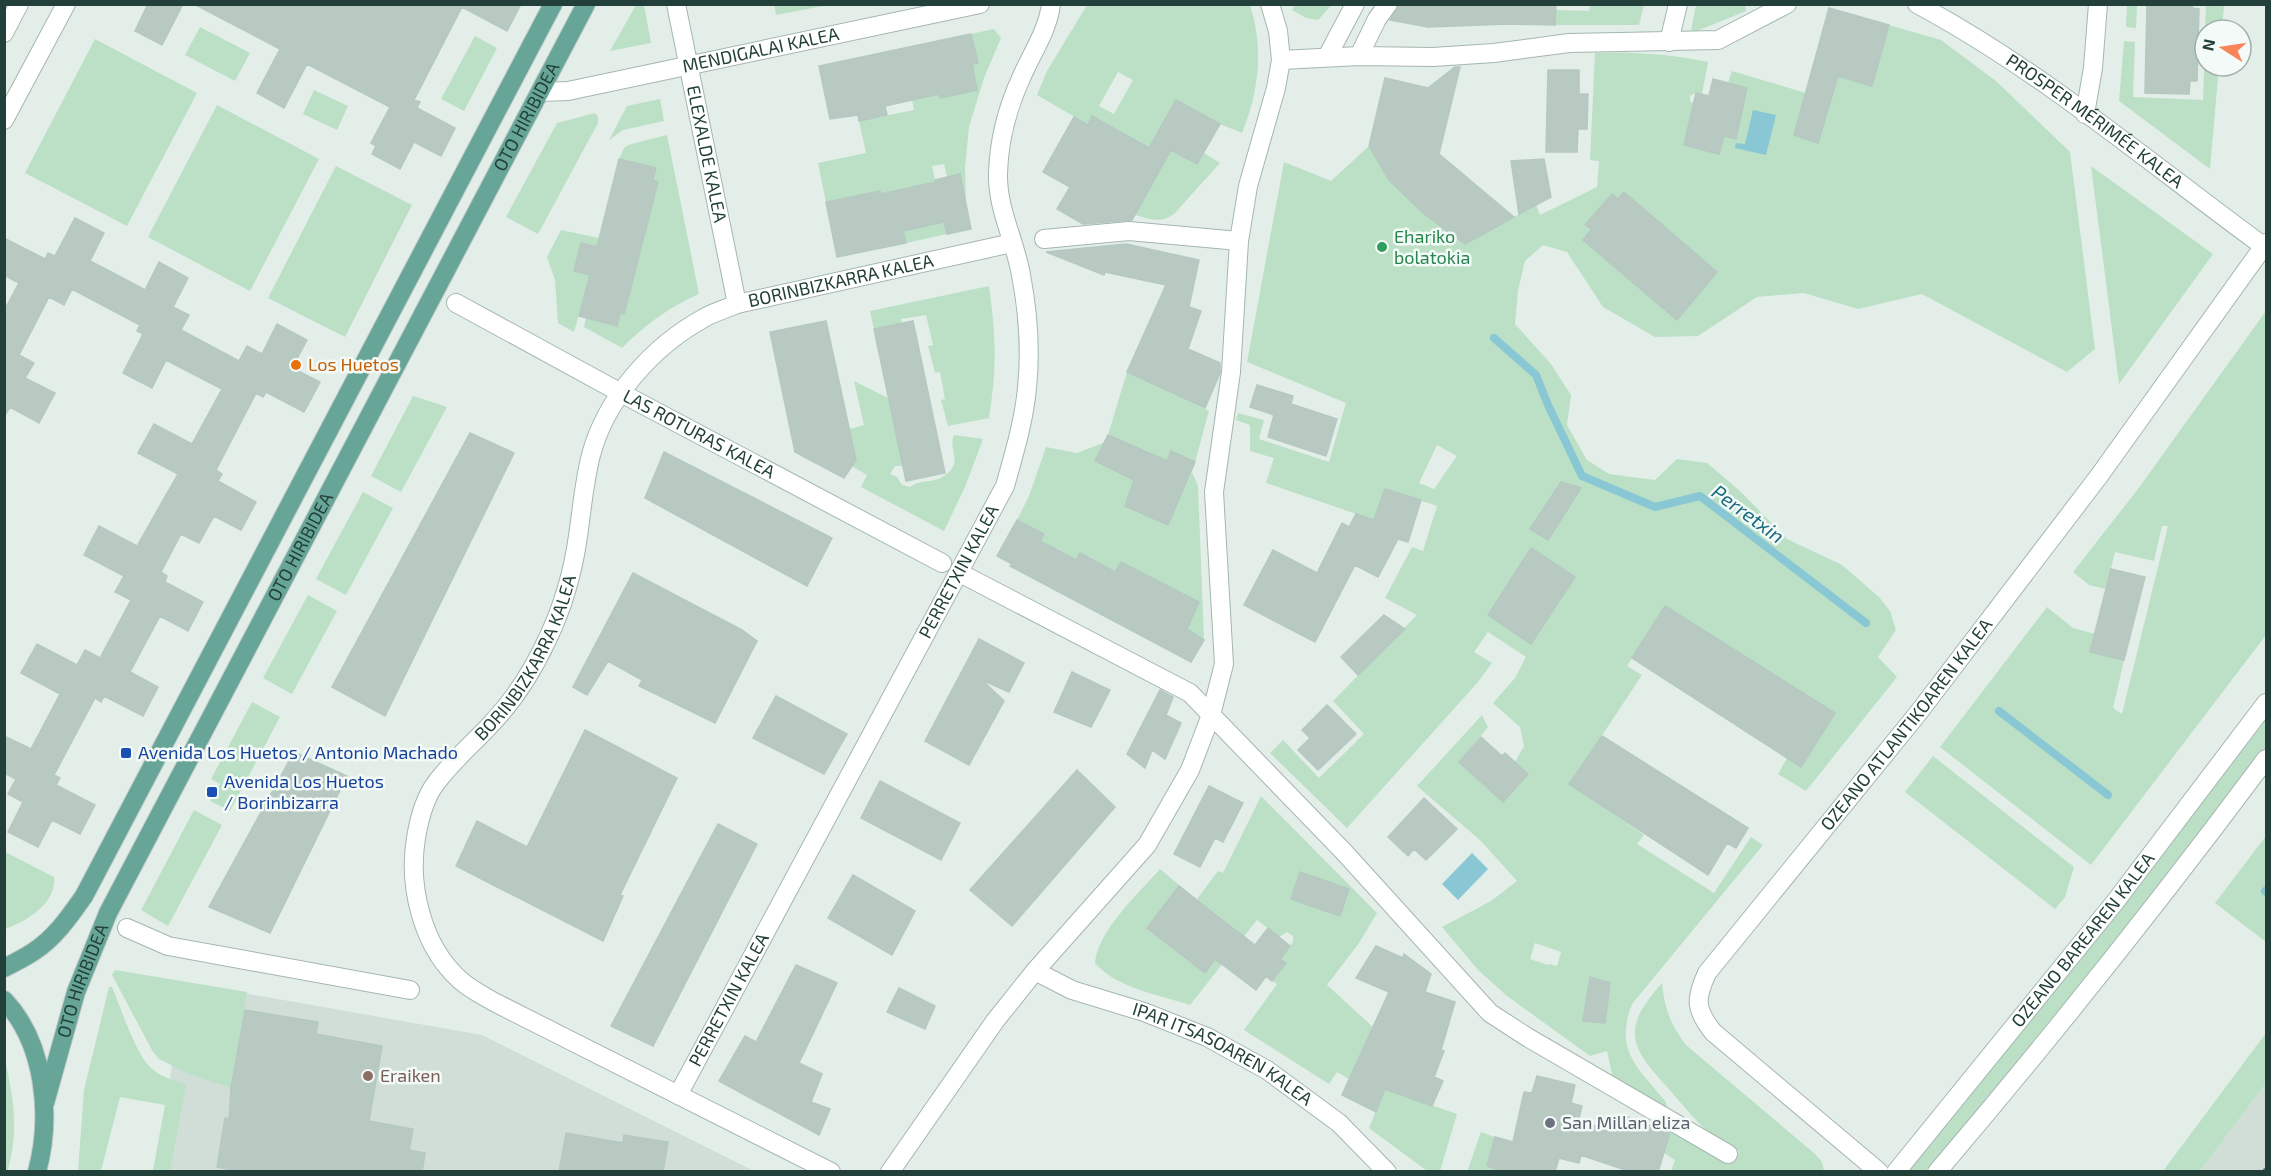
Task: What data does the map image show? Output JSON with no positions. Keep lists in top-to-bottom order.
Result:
{
  "streets": {
    "main road": ["OTO HIRIBIDEA"],
    "street": [
      "MENDIGALAI KALEA",
      "PROSPER MÉRIMÉE KALEA",
      "ELEXALDE KALEA",
      "BORINBIZKARRA KALEA",
      "LAS ROTURAS KALEA",
      "PERRETXIN KALEA",
      "OZEANO ATLANTIKOAREN KALEA",
      "OZEANO BAREAREN KALEA",
      "IPAR ITSASOAREN KALEA"
    ]
  },
  "crossings": [
    ["MENDIGALAI KALEA", "OTO HIRIBIDEA"],
    ["MENDIGALAI KALEA", "ELEXALDE KALEA"],
    ["PROSPER MÉRIMÉE KALEA", "OZEANO ATLANTIKOAREN KALEA"],
    ["ELEXALDE KALEA", "BORINBIZKARRA KALEA"],
    ["BORINBIZKARRA KALEA", "LAS ROTURAS KALEA"],
    ["BORINBIZKARRA KALEA", "PERRETXIN KALEA"]
  ],
  "water": ["Perretxin"],
  "places": {
    "other": [
      "Ehariko bolatokia",
      "Los Huetos",
      "Eraiken",
      "San Millan eliza"
    ],
    "transit": ["Avenida Los Huetos / Antonio Machado", "Avenida Los Huetos / Borinbizarra"]
  },
  "north": "left"
}
